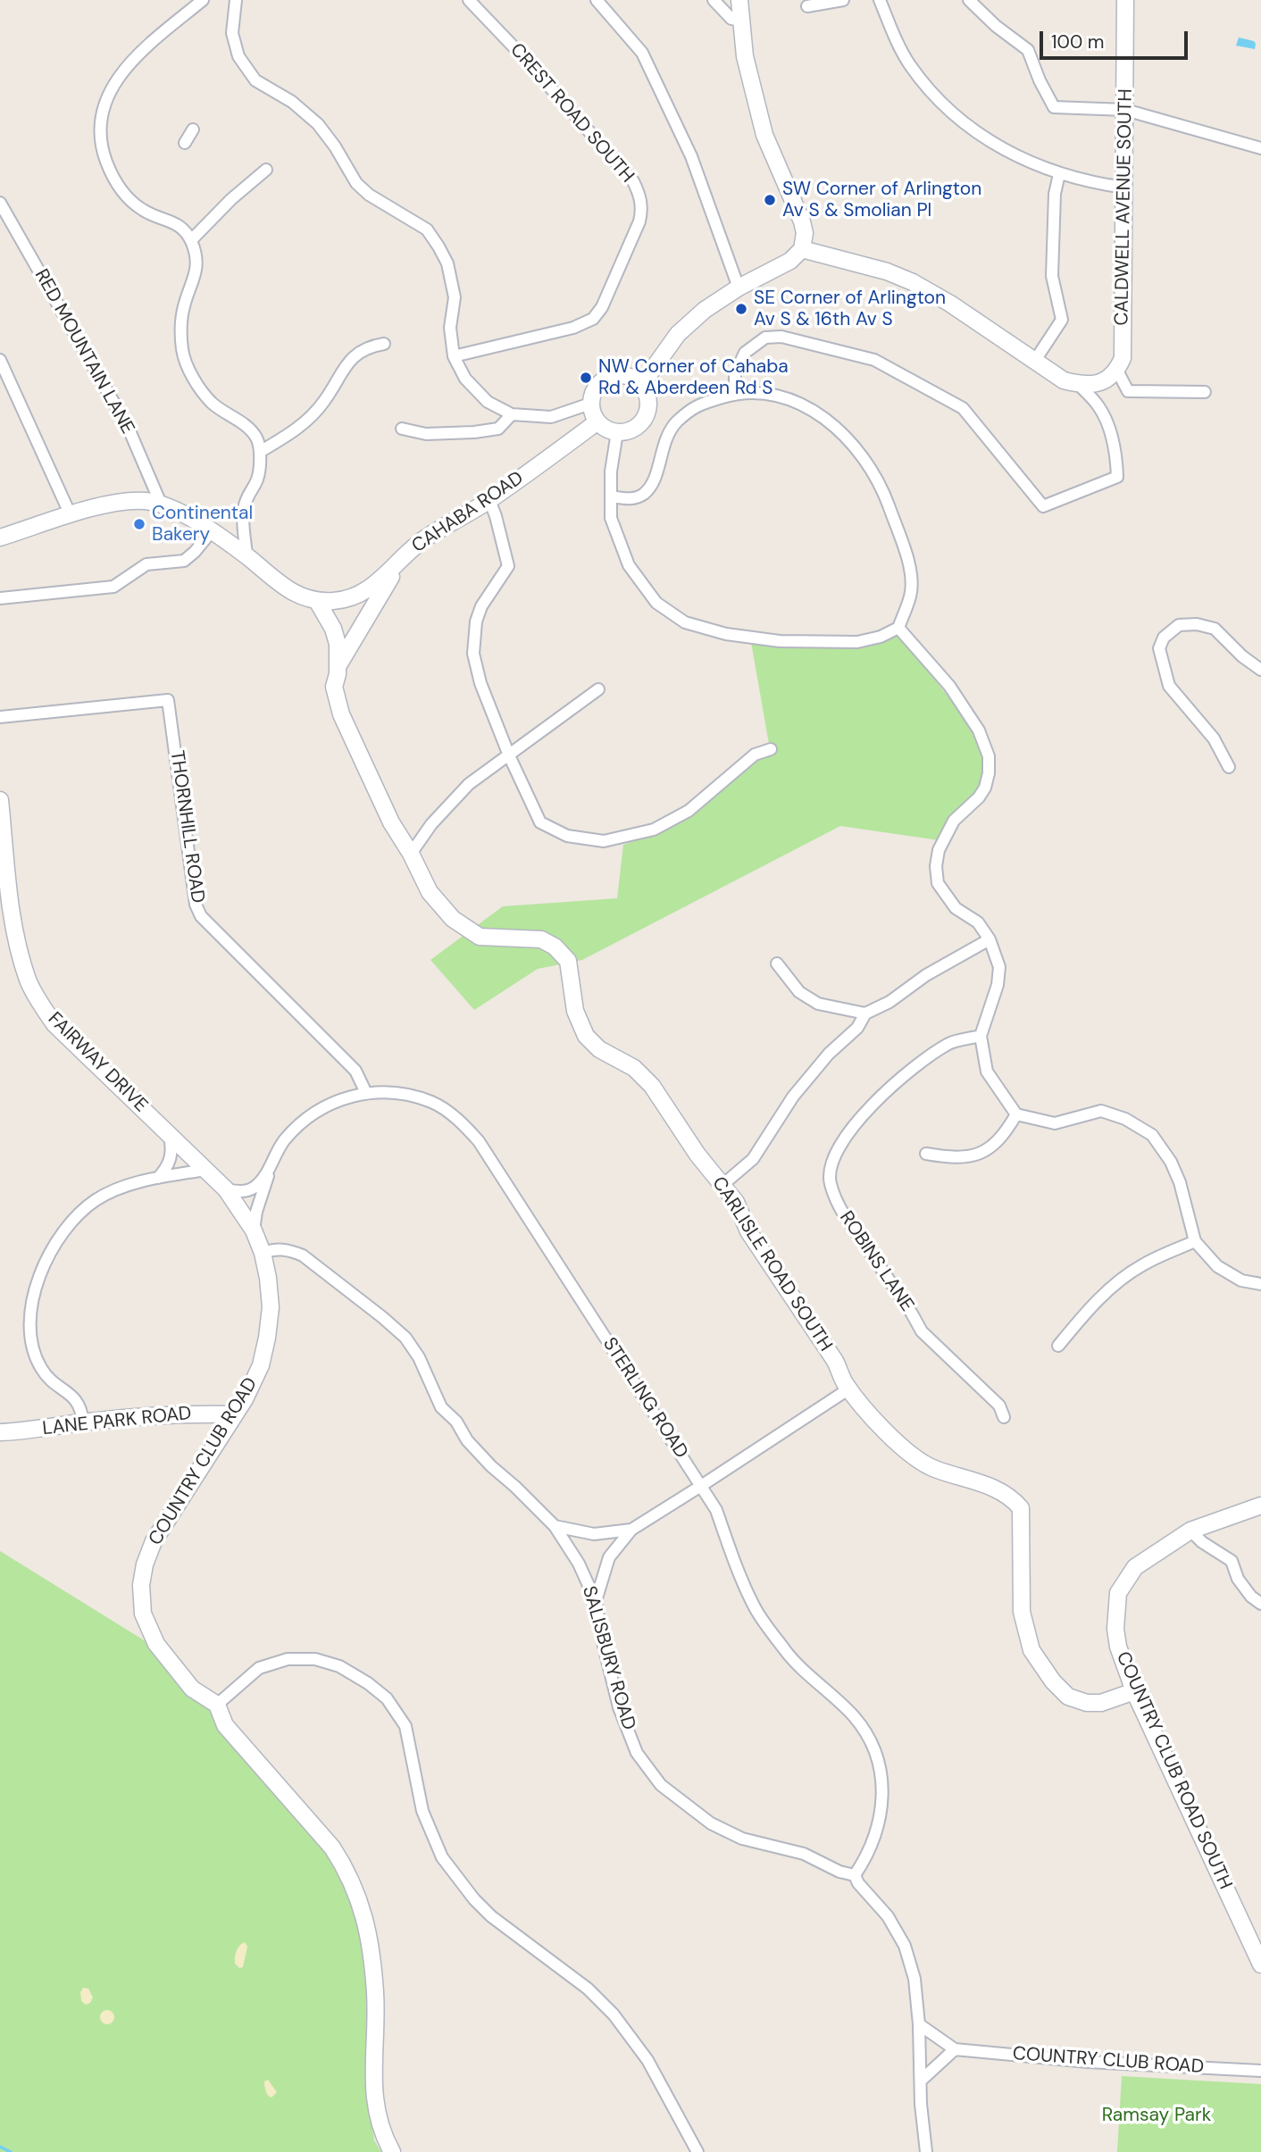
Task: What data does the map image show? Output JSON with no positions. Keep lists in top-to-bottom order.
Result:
{
  "streets": {
    "street": [
      "CREST ROAD SOUTH",
      "CALDWELL AVENUE SOUTH",
      "RED MOUNTAIN LANE",
      "CAHABA ROAD",
      "THORNHILL ROAD",
      "FAIRWAY DRIVE",
      "ROBINS LANE",
      "CARLISLE ROAD SOUTH",
      "STERLING ROAD",
      "LANE PARK ROAD",
      "COUNTRY CLUB ROAD",
      "SALISBURY ROAD",
      "COUNTRY CLUB ROAD SOUTH"
    ]
  },
  "crossings": [
    ["RED MOUNTAIN LANE", "CAHABA ROAD"],
    ["CAHABA ROAD", "CARLISLE ROAD SOUTH"],
    ["THORNHILL ROAD", "STERLING ROAD"],
    ["FAIRWAY DRIVE", "STERLING ROAD"],
    ["FAIRWAY DRIVE", "COUNTRY CLUB ROAD"],
    ["FAIRWAY DRIVE", "SALISBURY ROAD"],
    ["CARLISLE ROAD SOUTH", "COUNTRY CLUB ROAD SOUTH"],
    ["STERLING ROAD", "SALISBURY ROAD"],
    ["LANE PARK ROAD", "COUNTRY CLUB ROAD"],
    ["COUNTRY CLUB ROAD", "SALISBURY ROAD"]
  ],
  "parks": ["Ramsay Park"],
  "places": [
    "SW Corner of Arlington Av S & Smolian Pl",
    "SE Corner of Arlington Av S & 16th Av S",
    "NW Corner of Cahaba Rd & Aberdeen Rd S",
    "Continental Bakery"
  ],
  "scale_bar": "100 m"
}
